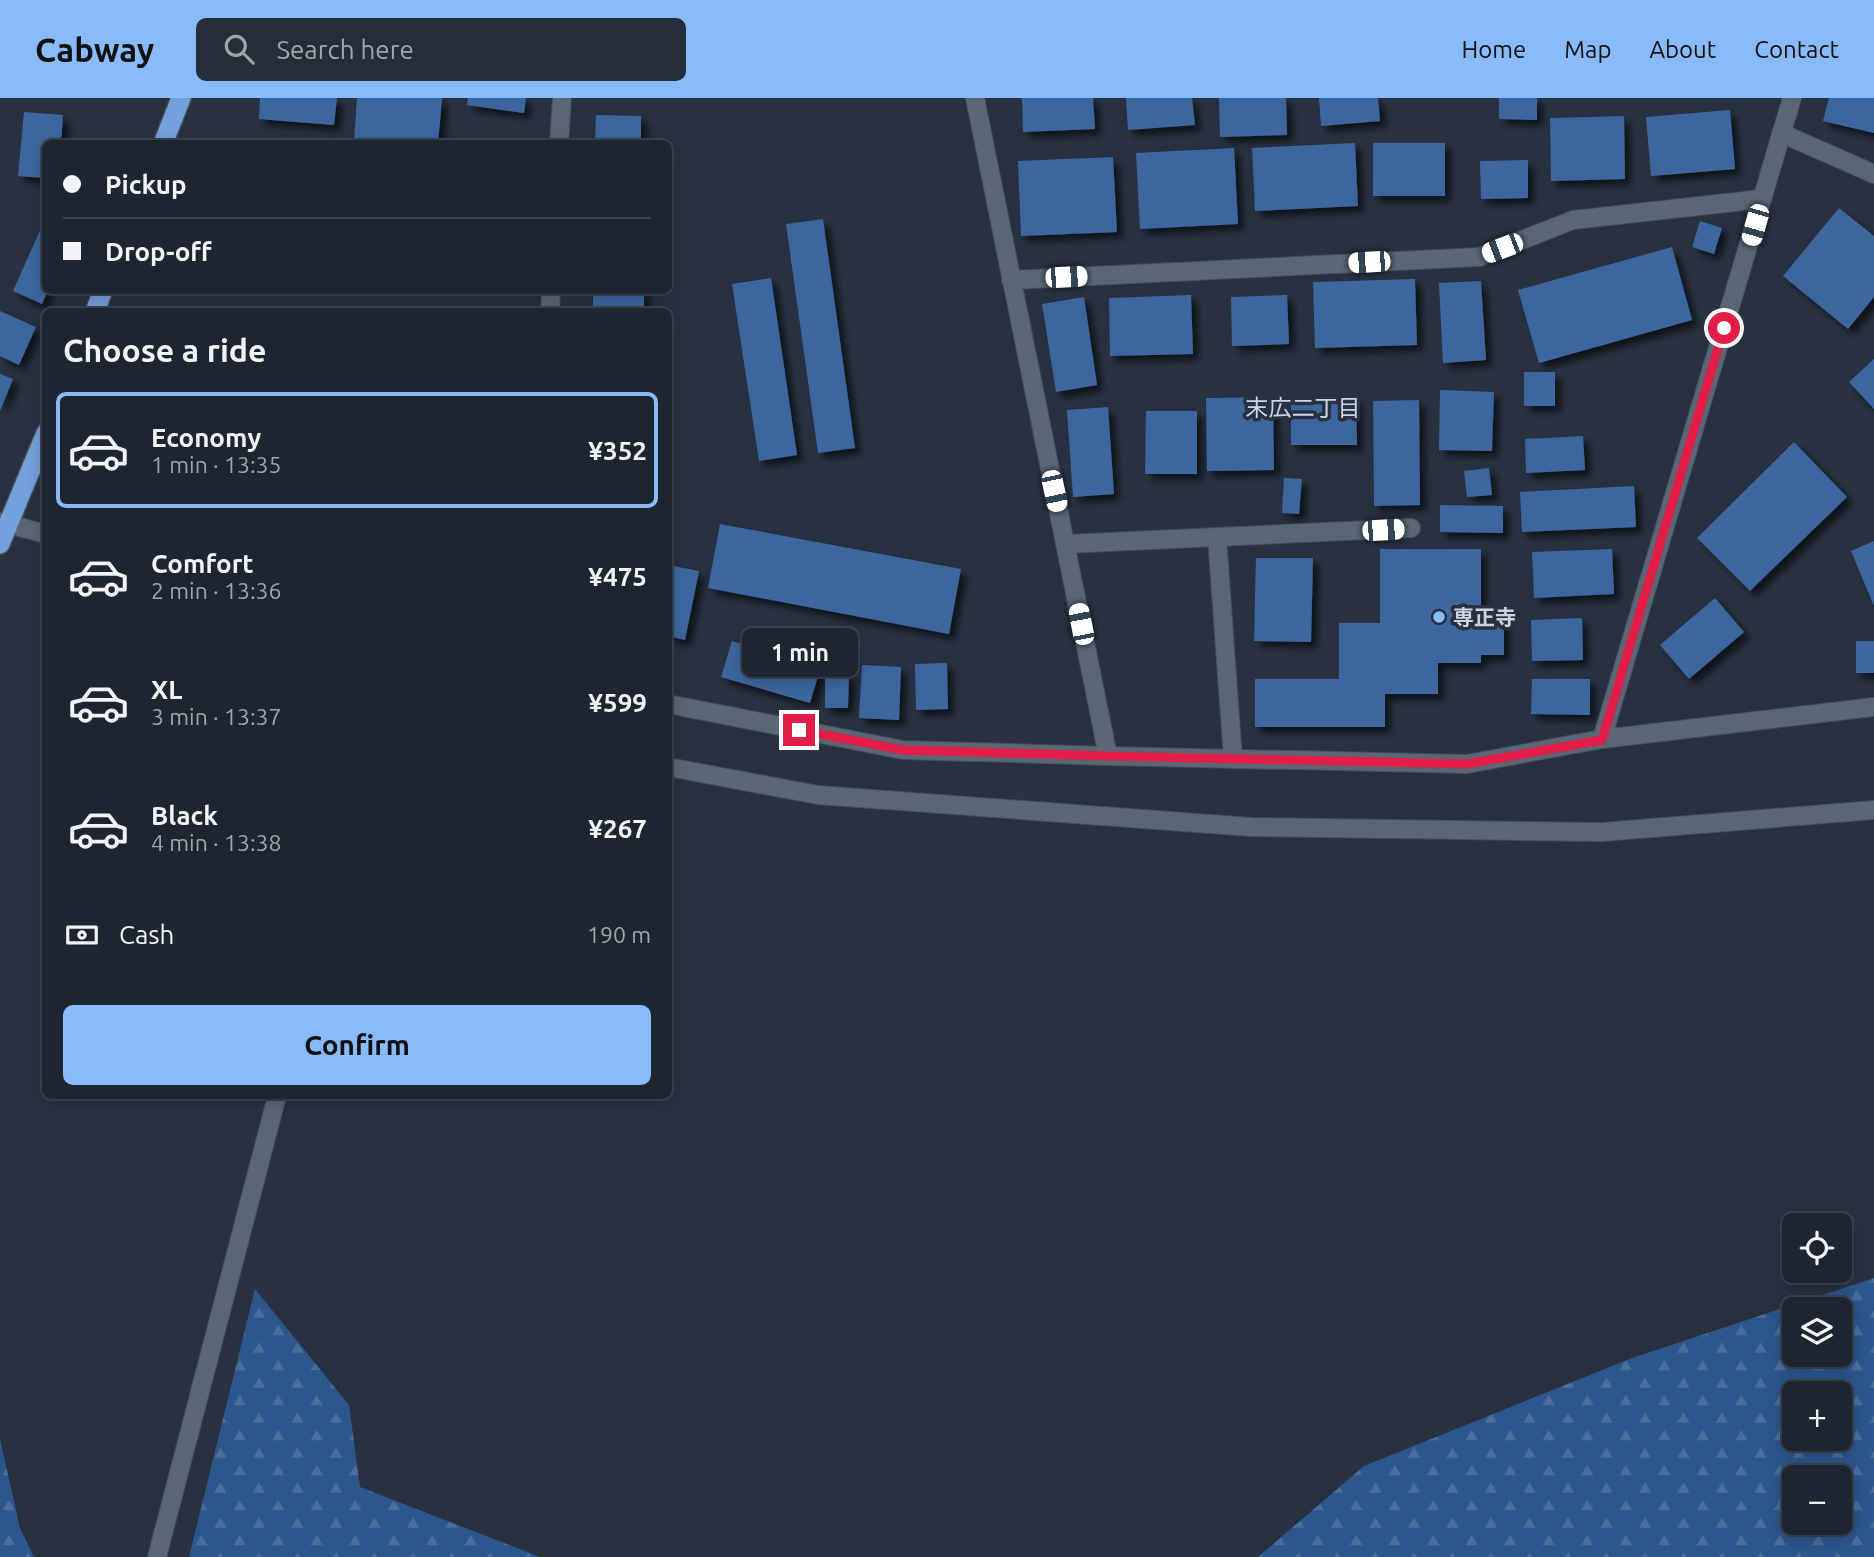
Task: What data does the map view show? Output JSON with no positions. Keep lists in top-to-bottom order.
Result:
{
  "districts": ["末広二丁目"],
  "places": ["専正寺"],
  "page": {
    "header": "Cabway",
    "search": "Search here",
    "nav": [
      "Home",
      "Map",
      "About",
      "Contact"
    ],
    "banner": ["Pickup", "Drop-off"],
    "heading": "Choose a ride",
    "list": [
      {
        "name": "Economy",
        "note": "1 min · 13:35",
        "value": "¥352"
      },
      {
        "name": "Comfort",
        "note": "2 min · 13:36",
        "value": "¥475"
      },
      {
        "name": "XL",
        "note": "3 min · 13:37",
        "value": "¥599"
      },
      {
        "name": "Black",
        "note": "4 min · 13:38",
        "value": "¥267"
      }
    ],
    "bubble": "1 min",
    "pay": ["Cash", "190 m"],
    "buttons": "Confirm",
    "map_buttons": ["+", "−"]
  }
}
